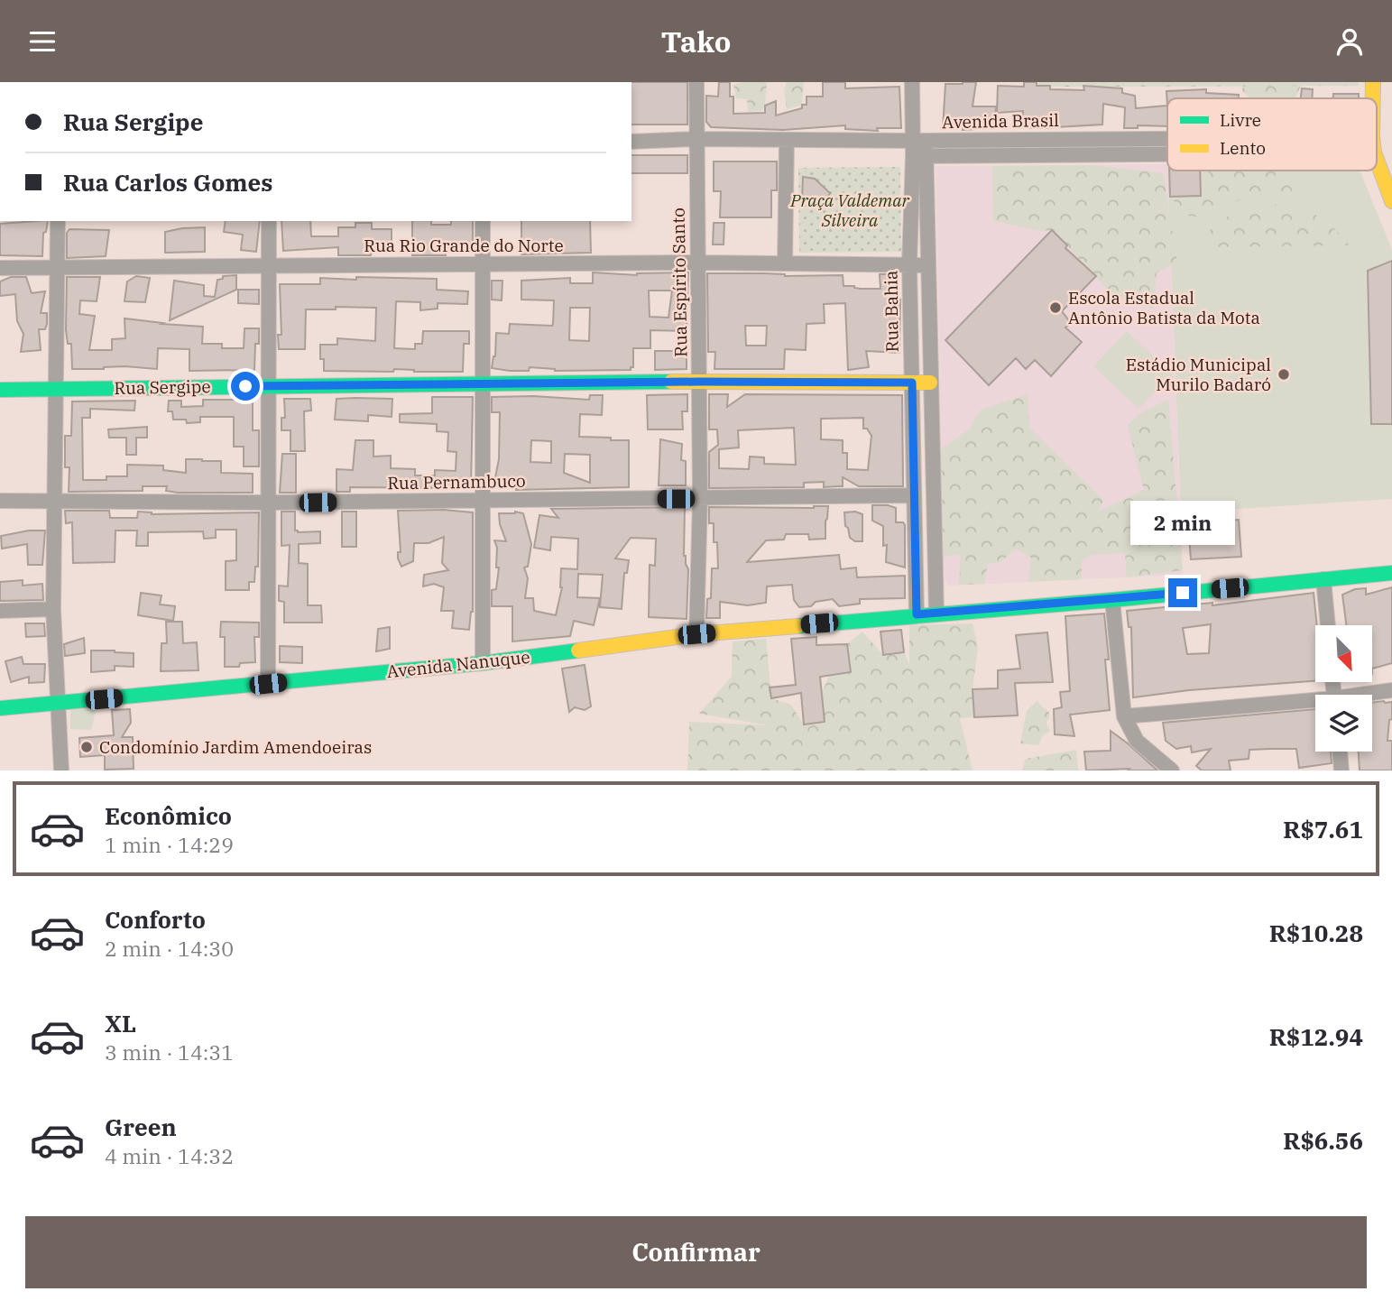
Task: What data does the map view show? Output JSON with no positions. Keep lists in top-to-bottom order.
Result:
{
  "streets": {
    "main road": ["Rua Sergipe", "Avenida Nanuque"],
    "street": [
      "Avenida Brasil",
      "Rua Rio Grande do Norte",
      "Rua Espírito Santo",
      "Rua Bahia",
      "Rua Pernambuco"
    ]
  },
  "crossings": [
    ["Avenida Brasil", "Rua Espírito Santo"],
    ["Avenida Brasil", "Rua Bahia"],
    ["Rua Rio Grande do Norte", "Rua Espírito Santo"],
    ["Rua Rio Grande do Norte", "Rua Bahia"],
    ["Rua Espírito Santo", "Rua Sergipe"],
    ["Rua Espírito Santo", "Rua Pernambuco"],
    ["Rua Espírito Santo", "Avenida Nanuque"],
    ["Rua Bahia", "Rua Sergipe"],
    ["Rua Bahia", "Rua Pernambuco"],
    ["Rua Bahia", "Avenida Nanuque"]
  ],
  "parks": ["Praça Valdemar Silveira"],
  "places": ["Escola Estadual Antônio Batista da Mota", "Estádio Municipal Murilo Badaró", "Condomínio Jardim Amendoeiras"],
  "legend": ["Livre", "Lento"],
  "north": "bottom right",
  "page": {
    "header": "Tako",
    "banner": ["Rua Sergipe", "Rua Carlos Gomes"],
    "bubble": "2 min",
    "list": [
      {
        "name": "Econômico",
        "note": "1 min · 14:29",
        "value": "R$7.61"
      },
      {
        "name": "Conforto",
        "note": "2 min · 14:30",
        "value": "R$10.28"
      },
      {
        "name": "XL",
        "note": "3 min · 14:31",
        "value": "R$12.94"
      },
      {
        "name": "Green",
        "note": "4 min · 14:32",
        "value": "R$6.56"
      }
    ],
    "buttons": "Confirmar"
  }
}
